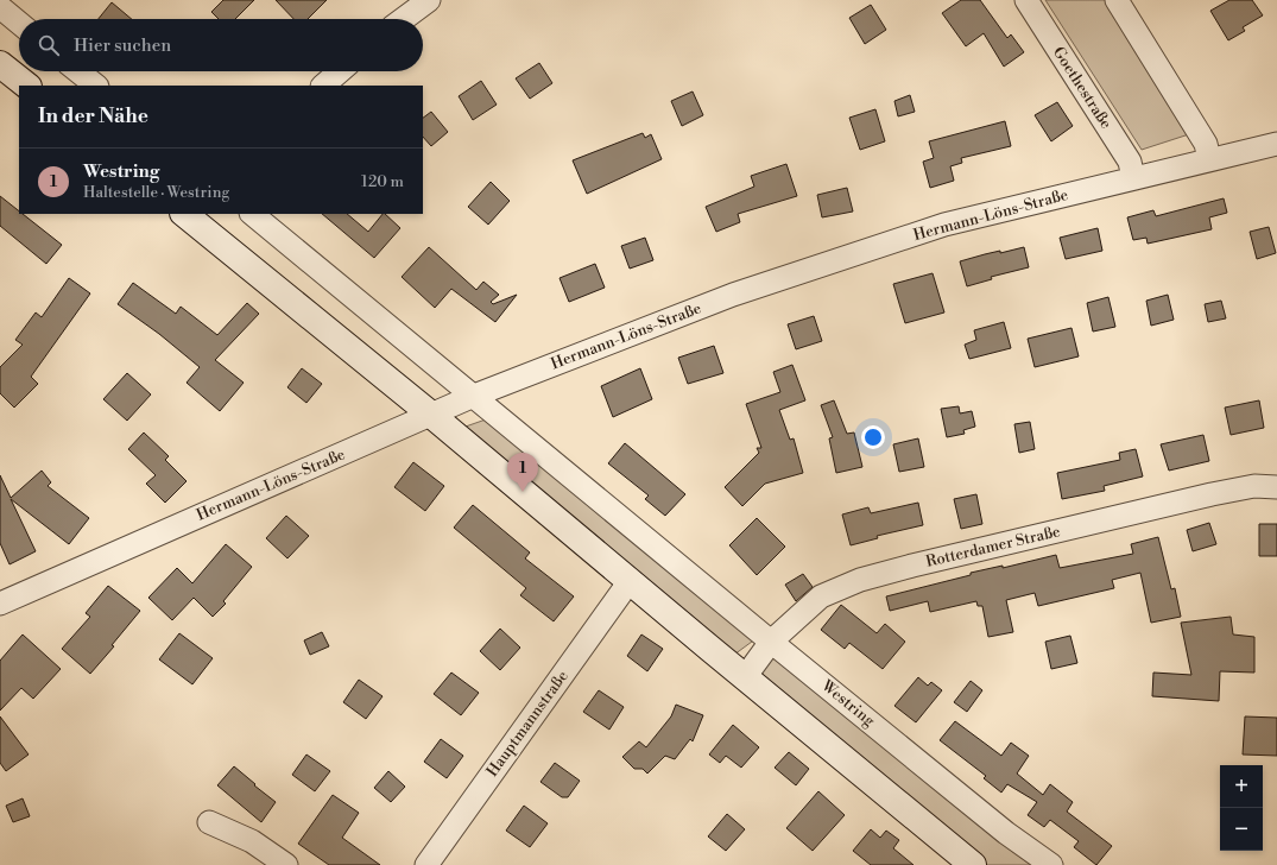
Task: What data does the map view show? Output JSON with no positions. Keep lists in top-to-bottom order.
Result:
{
  "streets": {
    "street": [
      "Goethestraße",
      "Hermann-Löns-Straße",
      "Rotterdamer Straße",
      "Westring",
      "Hauptmannstraße"
    ]
  },
  "crossings": [
    ["Goethestraße", "Hermann-Löns-Straße"],
    ["Hermann-Löns-Straße", "Westring"],
    ["Rotterdamer Straße", "Westring"]
  ],
  "page": {
    "search": "Hier suchen",
    "heading": "In der Nähe",
    "list": [
      {
        "mark": "1",
        "name": "Westring",
        "note": "Haltestelle · Westring",
        "value": "120 m"
      }
    ],
    "pins": "1",
    "map_buttons": ["+", "−"]
  }
}
